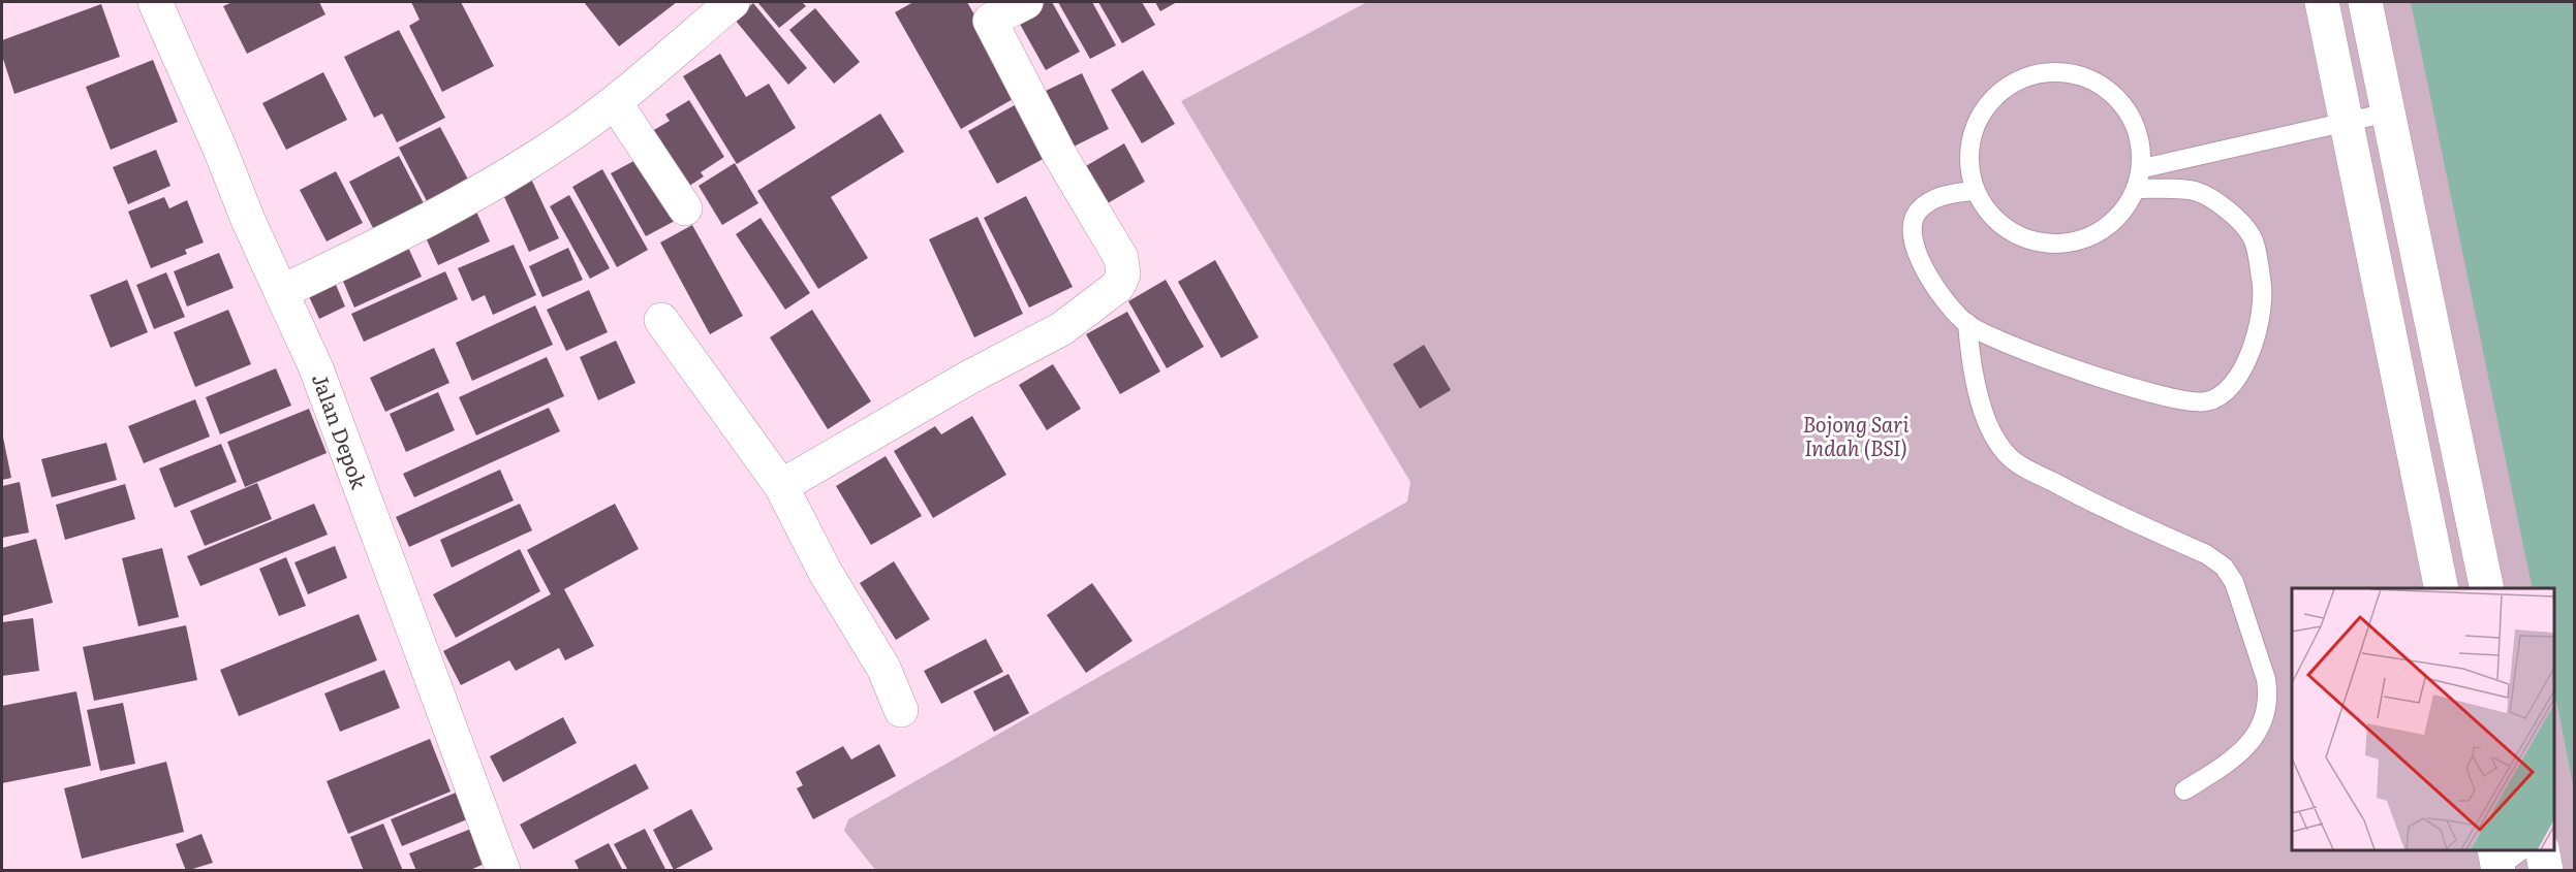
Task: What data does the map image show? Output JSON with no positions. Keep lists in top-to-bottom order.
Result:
{
  "streets": {
    "street": ["Jalan Depok"]
  },
  "parks": ["Bojong Sari Indah (BSI)"]
}
